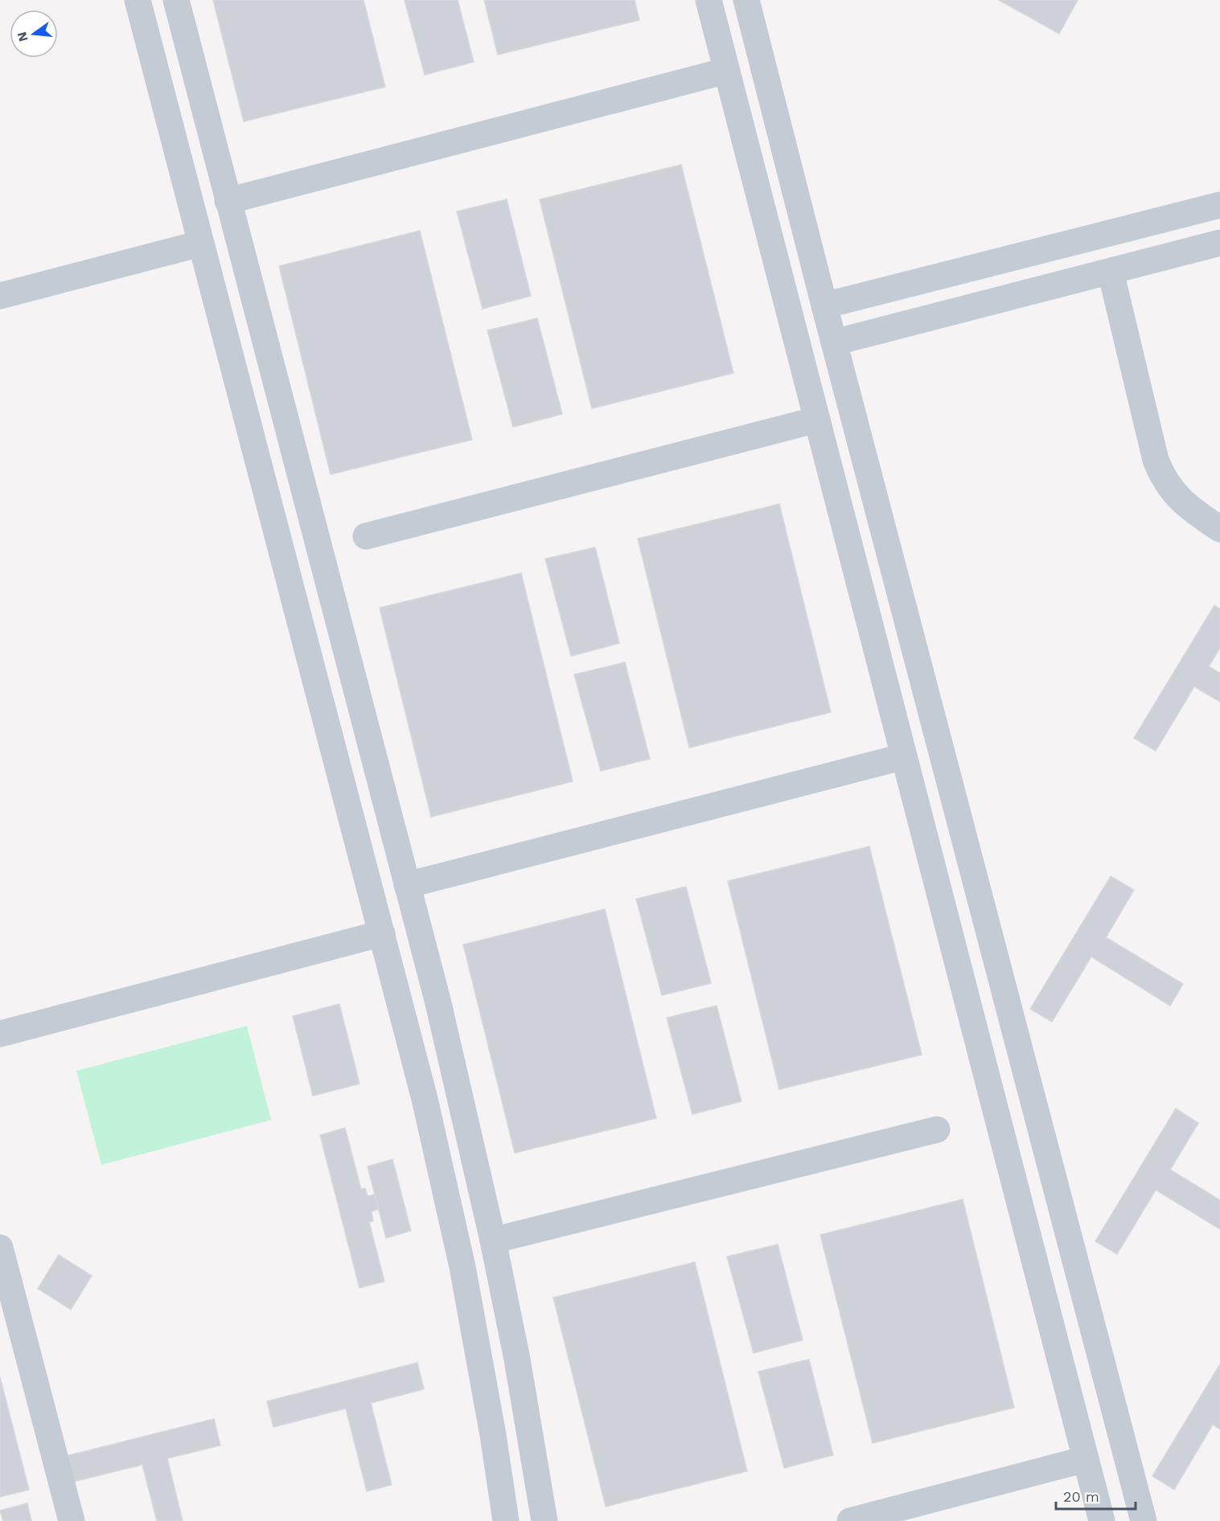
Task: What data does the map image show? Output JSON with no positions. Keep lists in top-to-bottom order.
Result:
{
  "scale_bar": "20 m",
  "north": "left"
}
